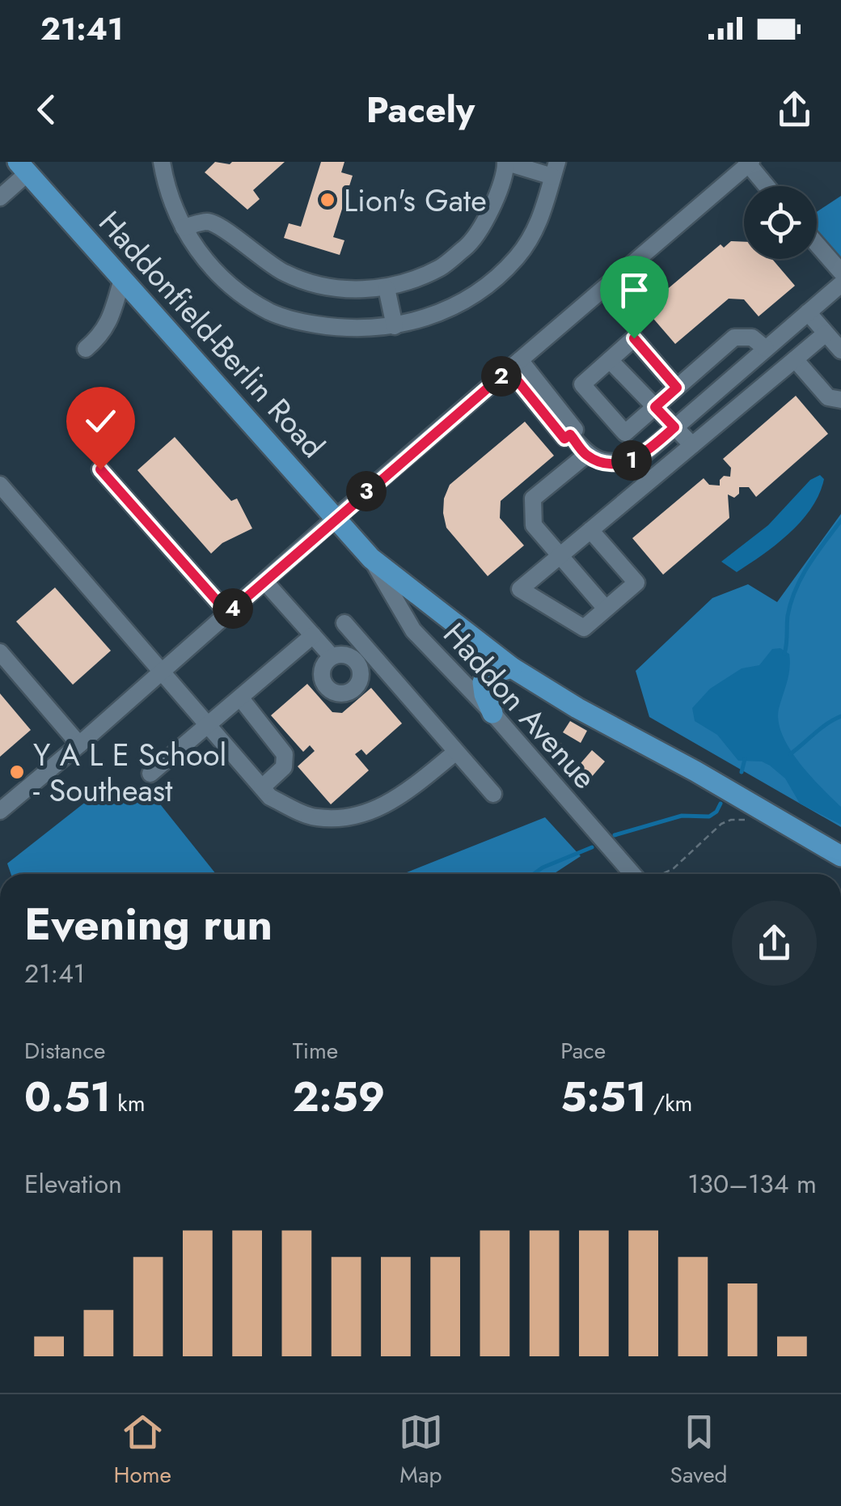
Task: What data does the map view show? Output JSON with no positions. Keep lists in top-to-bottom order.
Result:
{
  "streets": {
    "main road": ["Haddonfield-Berlin Road"],
    "street": ["Haddon Avenue"]
  },
  "crossings": [
    ["Haddonfield-Berlin Road", "Haddon Avenue"]
  ],
  "places": ["Lion's Gate", "Y A L E School - Southeast"],
  "page": {
    "status": "21:41",
    "header": "Pacely",
    "pins": [
      "2",
      "1",
      "3",
      "4"
    ],
    "heading": ["Evening run", "21:41"],
    "stats": [
      ["Distance", "0.51 km"],
      ["Time", "2:59"],
      ["Pace", "5:51 /km"]
    ],
    "chart": ["Elevation", "130–134 m"],
    "tabs": ["Home", "Map", "Saved"]
  }
}
